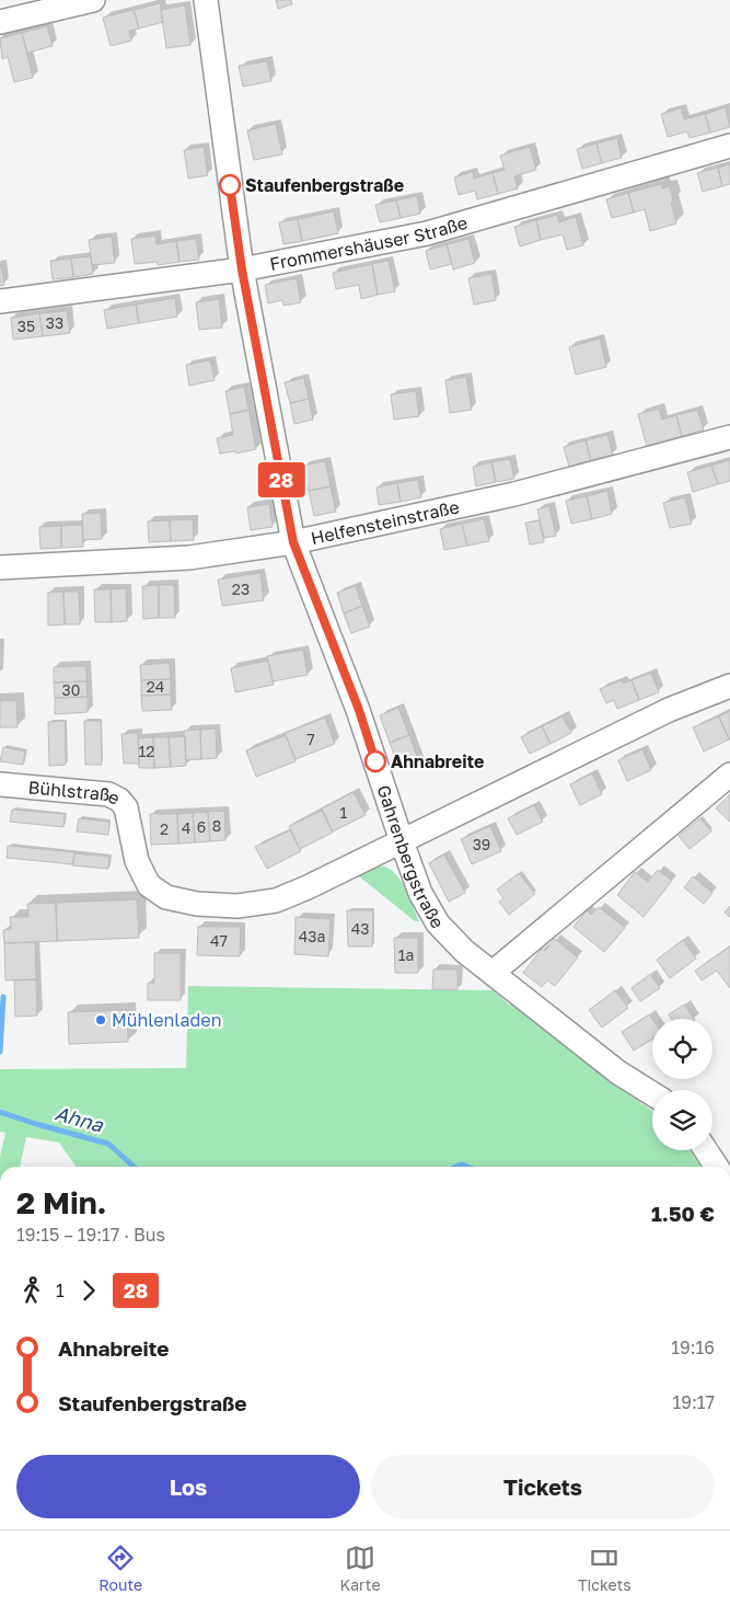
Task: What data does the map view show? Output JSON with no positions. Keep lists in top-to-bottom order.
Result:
{
  "streets": {
    "street": [
      "Frommershäuser Straße",
      "Helfensteinstraße",
      "Bühlstraße",
      "Gahrenbergstraße"
    ]
  },
  "crossings": [
    ["Frommershäuser Straße", "Gahrenbergstraße"],
    ["Helfensteinstraße", "Gahrenbergstraße"],
    ["Bühlstraße", "Gahrenbergstraße"]
  ],
  "water": ["Ahna"],
  "places": ["Staufenbergstraße", "Ahnabreite", "Mühlenladen"],
  "lines": ["bus line 28"],
  "house_numbers": [
    "33",
    "35",
    "23",
    "24",
    "30",
    "7",
    "12",
    "1",
    "8",
    "6",
    "4",
    "2",
    "39",
    "43",
    "43a",
    "47",
    "1a"
  ],
  "page": {
    "on_map": "28",
    "heading": ["2 Min.", "19:15 – 19:17 · Bus", "1.50 €"],
    "legs": ["1", "28"],
    "list": [
      {
        "name": "Ahnabreite",
        "value": "19:16"
      },
      {
        "name": "Staufenbergstraße",
        "value": "19:17"
      }
    ],
    "buttons": ["Los", "Tickets"],
    "tabs": ["Route", "Karte", "Tickets"]
  }
}
